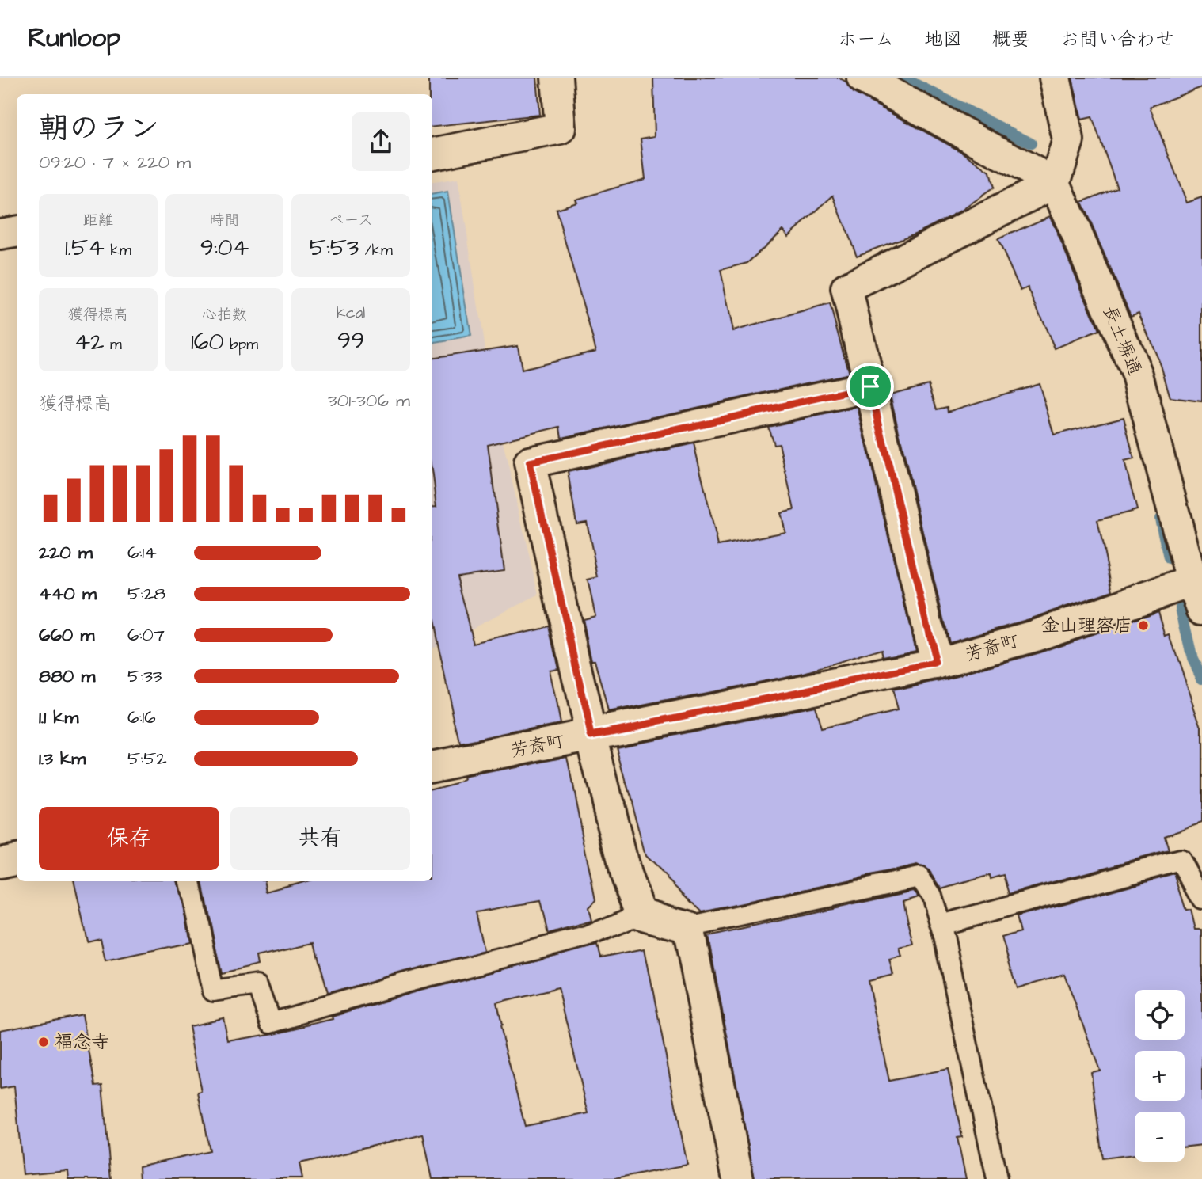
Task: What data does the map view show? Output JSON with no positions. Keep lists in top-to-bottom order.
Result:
{
  "streets": {
    "street": ["長土塀通", "芳斎町"]
  },
  "crossings": [
    ["長土塀通", "芳斎町"]
  ],
  "places": ["金山理容店", "福念寺"],
  "page": {
    "header": "Runloop",
    "nav": [
      "ホーム",
      "地図",
      "概要",
      "お問い合わせ"
    ],
    "heading": ["朝のラン", "09:20 · 7 × 220 m"],
    "stats": [
      ["距離", "1.54 km"],
      ["時間", "9:04"],
      ["ペース", "5:53 /km"],
      ["獲得標高", "42 m"],
      ["心拍数", "160 bpm"],
      ["kcal", "99"]
    ],
    "chart": ["獲得標高", "301–306 m"],
    "list": [
      {
        "name": "220 m",
        "note": "6:14"
      },
      {
        "name": "440 m",
        "note": "5:28"
      },
      {
        "name": "660 m",
        "note": "6:07"
      },
      {
        "name": "880 m",
        "note": "5:33"
      },
      {
        "name": "1.1 km",
        "note": "6:16"
      },
      {
        "name": "1.3 km",
        "note": "5:52"
      }
    ],
    "buttons": ["保存", "共有"],
    "map_buttons": ["+", "−"]
  }
}
